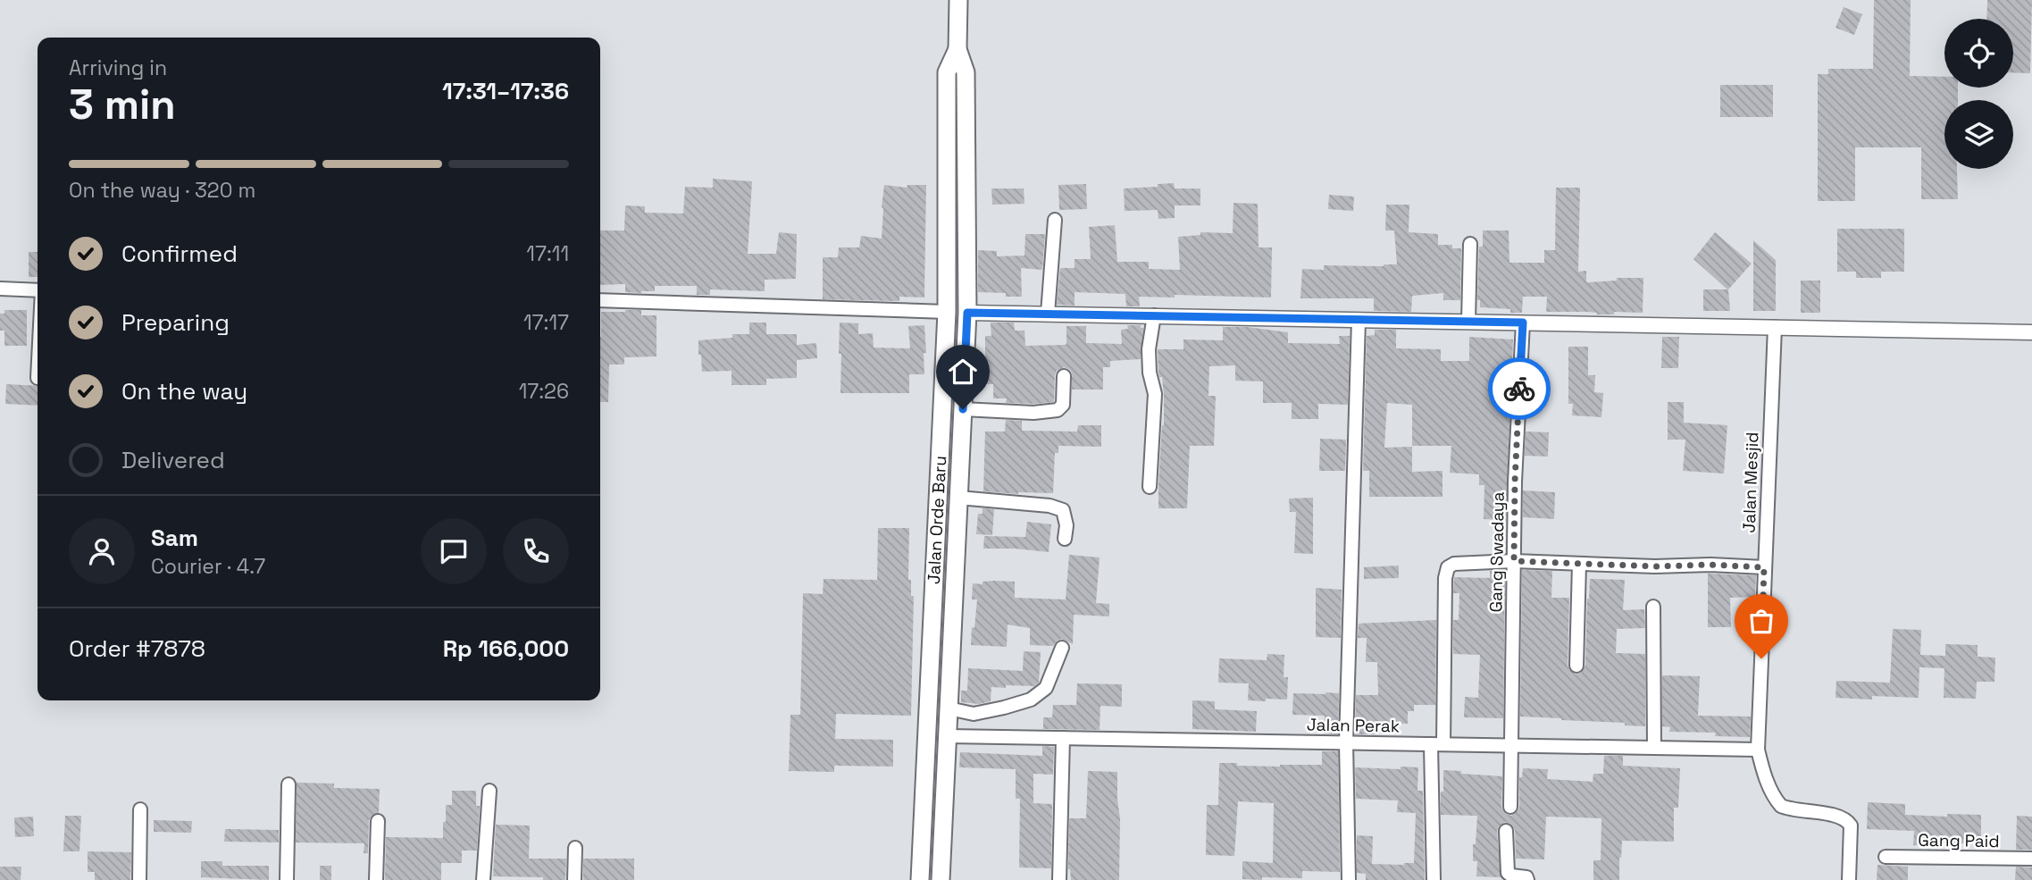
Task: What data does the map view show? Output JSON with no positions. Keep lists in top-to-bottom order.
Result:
{
  "streets": {
    "main road": ["Jalan Orde Baru"],
    "street": [
      "Jalan Mesjid",
      "Gang Swadaya",
      "Jalan Perak",
      "Gang Paid"
    ]
  },
  "crossings": [
    ["Jalan Mesjid", "Jalan Perak"],
    ["Jalan Orde Baru", "Jalan Perak"],
    ["Gang Swadaya", "Jalan Perak"]
  ],
  "page": {
    "heading": ["3 min", "Arriving in", "17:31–17:36"],
    "panel": [
      "Sam",
      "Courier · 4.7",
      "Order #7878",
      "Rp 166,000"
    ],
    "bar": "On the way · 320 m",
    "list": [
      ["Confirmed", "17:11"],
      ["Preparing", "17:17"],
      ["On the way", "17:26"],
      "Delivered"
    ]
  }
}
